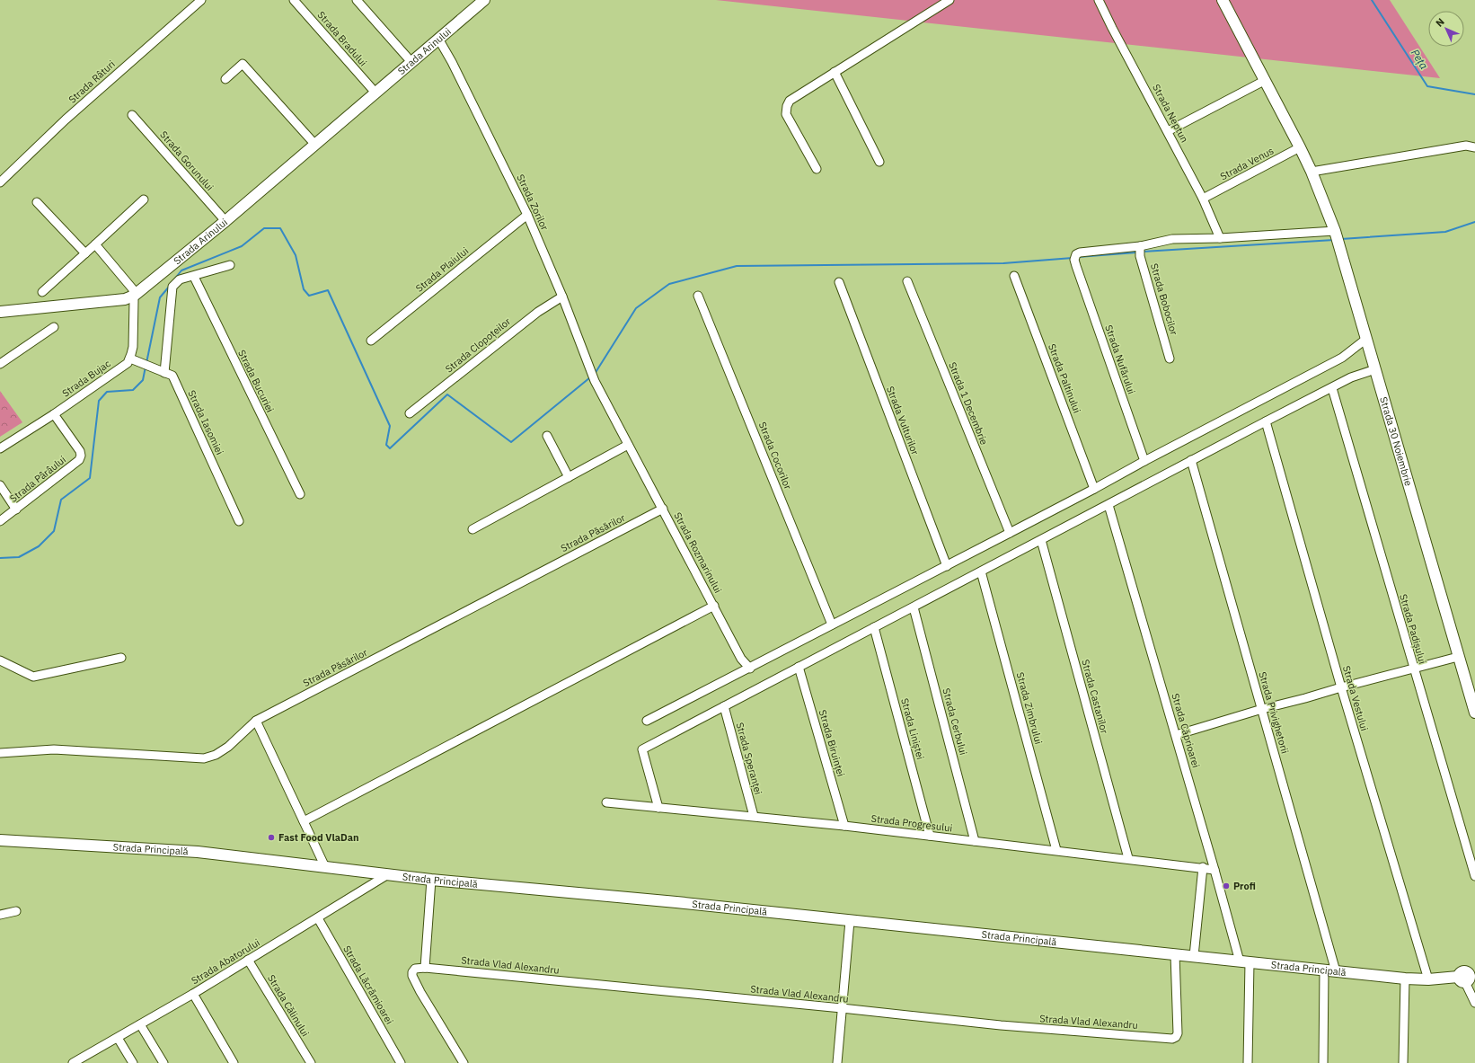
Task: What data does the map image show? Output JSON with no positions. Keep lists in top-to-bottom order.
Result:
{
  "streets": {
    "main road": ["Strada Arinului", "Strada 30 Noiembrie", "Strada Principală"],
    "street": [
      "Strada Bradului",
      "Strada Râturi",
      "Strada Neptun",
      "Strada Gorunului",
      "Strada Venus",
      "Strada Zorilor",
      "Strada Plaiului",
      "Strada Bobocilor",
      "Strada Clopoțeilor",
      "Strada Nufărului",
      "Strada Bujac",
      "Strada Paltinului",
      "Strada Bucuriei",
      "Strada 1 Decembrie",
      "Strada Vulturilor",
      "Strada Iasomiei",
      "Strada Cocorilor",
      "Strada Pârâului",
      "Strada Păsărilor",
      "Strada Rozmarinului",
      "Strada Padișului",
      "Strada Castanilor",
      "Strada Vestului",
      "Strada Zimbrului",
      "Strada Privighetorii",
      "Strada Cerbului",
      "Strada Liniștei",
      "Strada Căprioarei",
      "Strada Biruinței",
      "Strada Speranței",
      "Strada Progresului",
      "Strada Abatorului",
      "Strada Vlad Alexandru",
      "Strada Lăcrămioarei",
      "Strada Călinului"
    ]
  },
  "crossings": [
    ["Strada Bradului", "Strada Arinului"],
    ["Strada Arinului", "Strada Gorunului"],
    ["Strada Arinului", "Strada Zorilor"],
    ["Strada Neptun", "Strada Venus"],
    ["Strada Venus", "Strada 30 Noiembrie"],
    ["Strada Zorilor", "Strada Plaiului"],
    ["Strada Zorilor", "Strada Clopoțeilor"],
    ["Strada Zorilor", "Strada Rozmarinului"],
    ["Strada Bobocilor", "Strada Nufărului"],
    ["Strada Bujac", "Strada Iasomiei"],
    ["Strada Bujac", "Strada Pârâului"],
    ["Strada Păsărilor", "Strada Rozmarinului"],
    ["Strada Castanilor", "Strada Progresului"],
    ["Strada Vestului", "Strada Principală"],
    ["Strada Zimbrului", "Strada Progresului"],
    ["Strada Privighetorii", "Strada Principală"],
    ["Strada Cerbului", "Strada Progresului"],
    ["Strada Liniștei", "Strada Progresului"],
    ["Strada Căprioarei", "Strada Progresului"],
    ["Strada Căprioarei", "Strada Principală"],
    ["Strada Biruinței", "Strada Progresului"],
    ["Strada Speranței", "Strada Progresului"],
    ["Strada Principală", "Strada Abatorului"],
    ["Strada Principală", "Strada Vlad Alexandru"],
    ["Strada Abatorului", "Strada Lăcrămioarei"],
    ["Strada Abatorului", "Strada Călinului"]
  ],
  "water": ["Peța"],
  "places": ["Fast Food VlaDan", "Profi"],
  "north": "top left"
}
